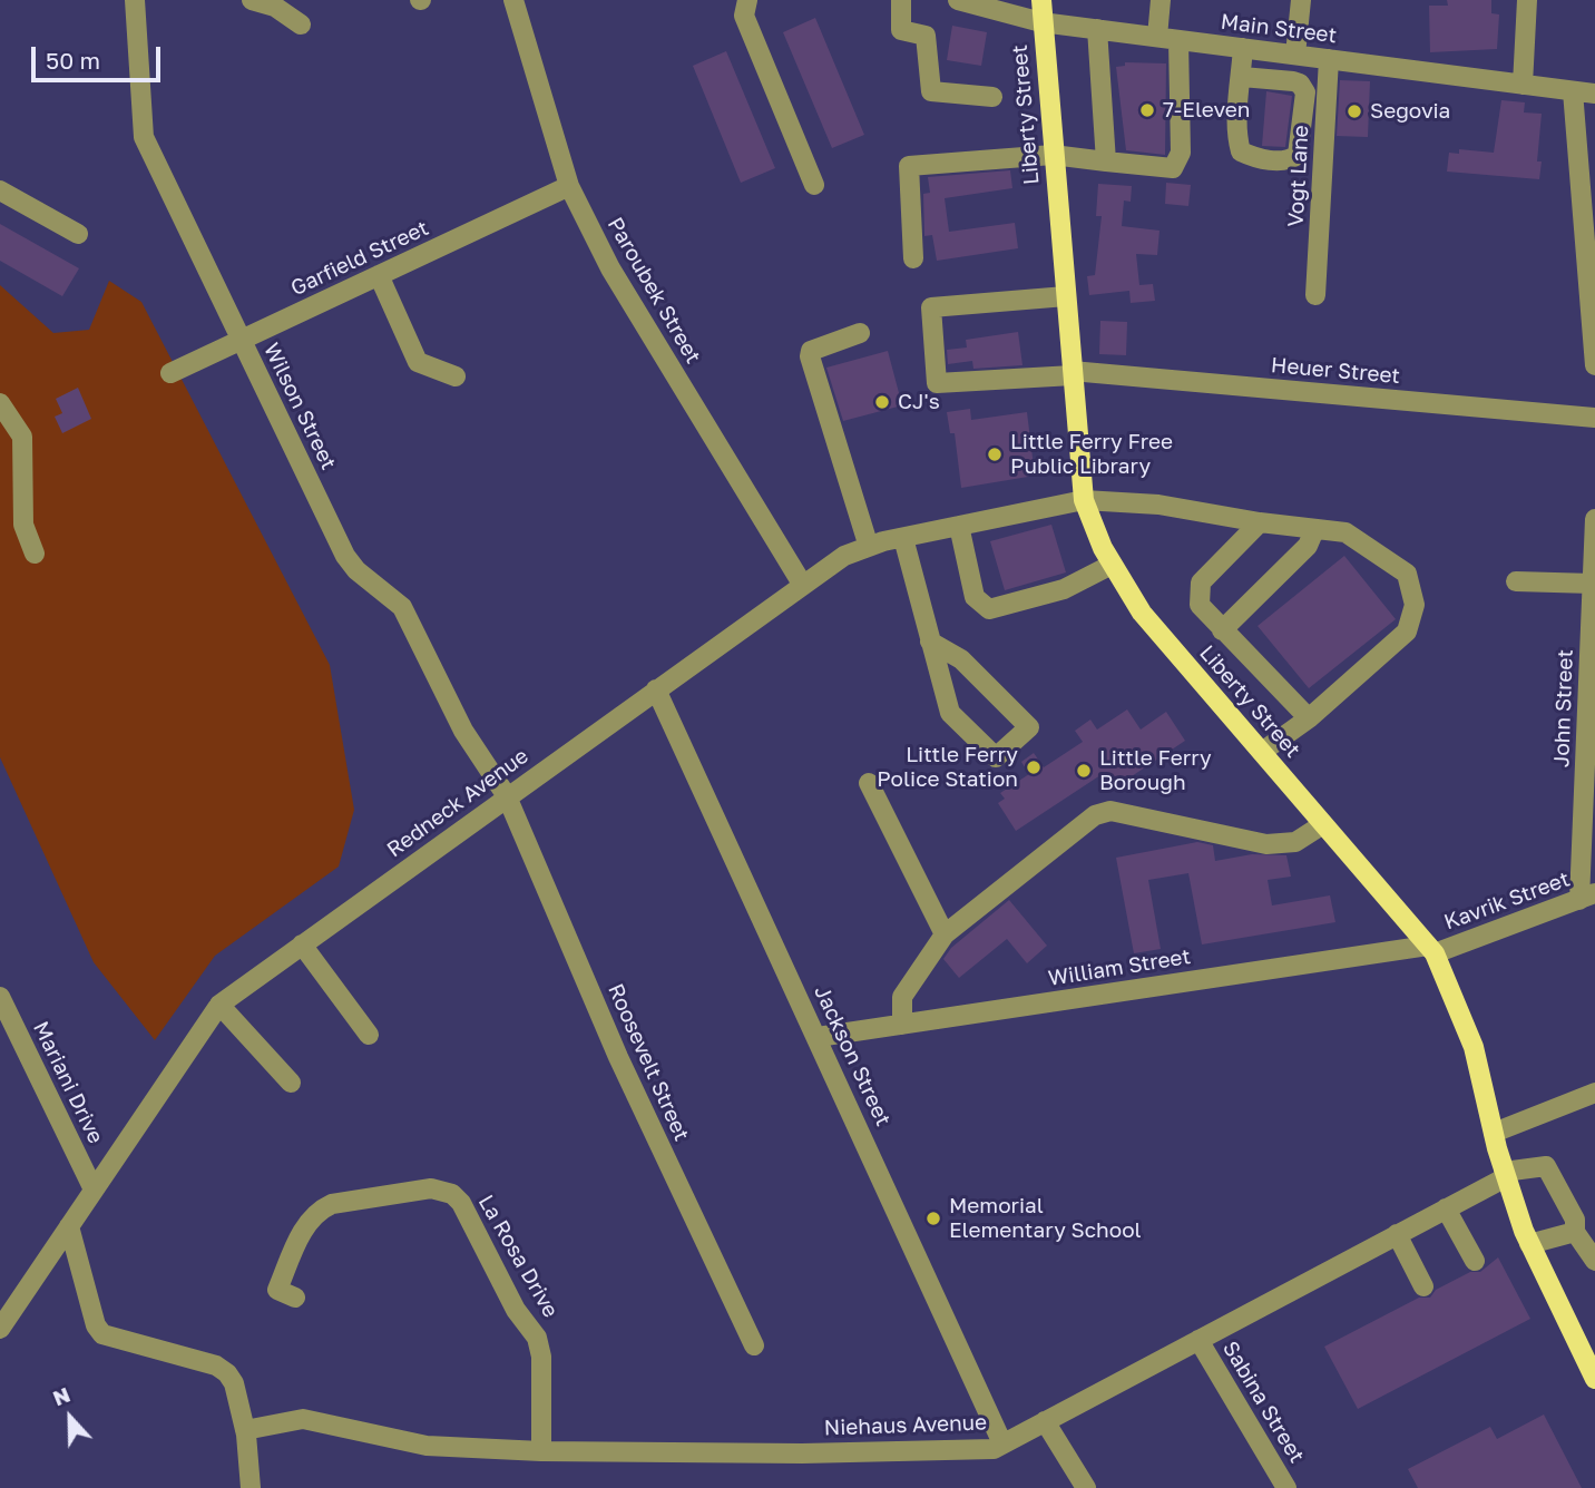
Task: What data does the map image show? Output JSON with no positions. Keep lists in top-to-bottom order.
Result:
{
  "streets": {
    "main road": ["Liberty Street"],
    "street": [
      "Main Street",
      "Vogt Lane",
      "Garfield Street",
      "Paroubek Street",
      "Heuer Street",
      "Wilson Street",
      "John Street",
      "Redneck Avenue",
      "Kavrik Street",
      "William Street",
      "Jackson Street",
      "Roosevelt Street",
      "Mariani Drive",
      "La Rosa Drive",
      "Sabina Street",
      "Niehaus Avenue"
    ]
  },
  "crossings": [
    ["Main Street", "Liberty Street"],
    ["Main Street", "Vogt Lane"],
    ["Liberty Street", "Heuer Street"],
    ["Liberty Street", "Redneck Avenue"],
    ["Liberty Street", "Kavrik Street"],
    ["Liberty Street", "William Street"],
    ["Liberty Street", "Niehaus Avenue"],
    ["Garfield Street", "Paroubek Street"],
    ["Garfield Street", "Wilson Street"],
    ["Paroubek Street", "Redneck Avenue"],
    ["Wilson Street", "Redneck Avenue"],
    ["Wilson Street", "Roosevelt Street"],
    ["John Street", "Kavrik Street"],
    ["Redneck Avenue", "Jackson Street"],
    ["Redneck Avenue", "Roosevelt Street"],
    ["Redneck Avenue", "Mariani Drive"],
    ["Kavrik Street", "William Street"],
    ["William Street", "Jackson Street"],
    ["Jackson Street", "Niehaus Avenue"],
    ["La Rosa Drive", "Niehaus Avenue"],
    ["Sabina Street", "Niehaus Avenue"]
  ],
  "places": [
    "7-Eleven",
    "Segovia",
    "CJ's",
    "Little Ferry Free Public Library",
    "Little Ferry Police Station",
    "Little Ferry Borough",
    "Memorial Elementary School"
  ],
  "scale_bar": "50 m",
  "north": "top"
}
